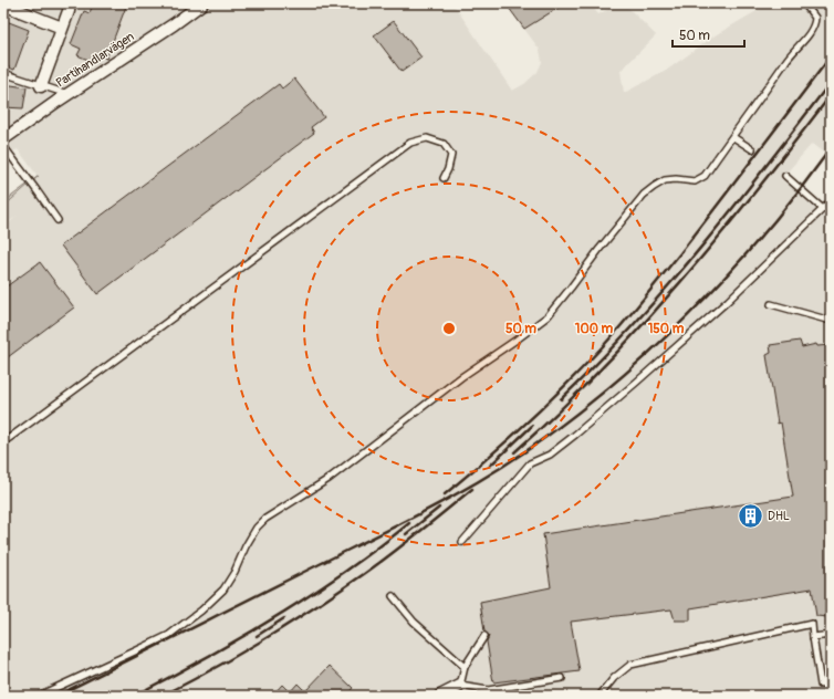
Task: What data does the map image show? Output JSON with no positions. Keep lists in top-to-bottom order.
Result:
{
  "streets": {
    "street": ["Partihandlarvägen"]
  },
  "places": {
    "building": ["DHL"]
  },
  "scale_bar": "50 m",
  "rings": ["50 m", "100 m", "150 m"]
}
